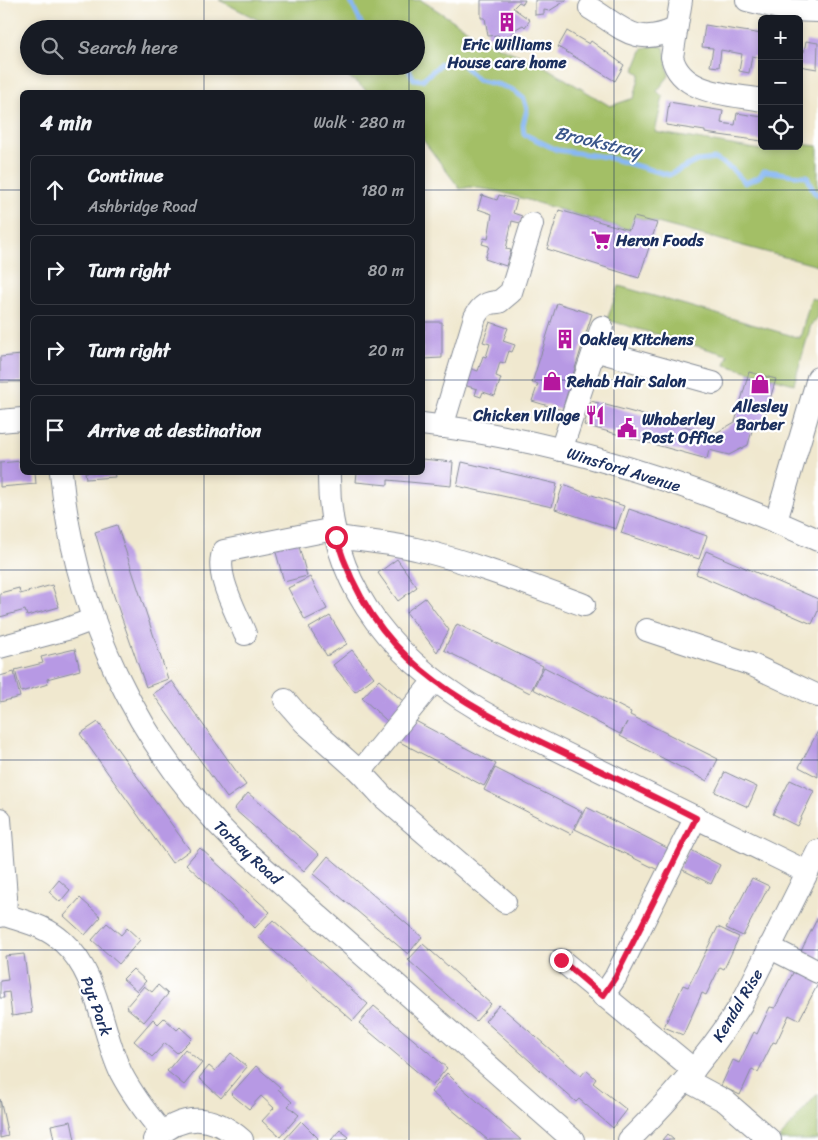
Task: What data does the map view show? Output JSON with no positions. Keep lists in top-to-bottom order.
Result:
{
  "streets": {
    "street": [
      "Winsford Avenue",
      "Torbay Road",
      "Kendal Rise",
      "Pyt Park"
    ]
  },
  "water": ["Brookstray"],
  "places": {
    "building": ["Eric Williams House care home", "Oakley Kitchens"],
    "supermarket": ["Heron Foods"],
    "shop": ["Rehab Hair Salon", "Allesley Barber"],
    "restaurant": ["Chicken Village"],
    "public building": ["Whoberley Post Office"]
  },
  "page": {
    "map_buttons": ["+", "−"],
    "search": "Search here",
    "heading": ["4 min", "Walk · 280 m"],
    "list": [
      ["Continue", "Ashbridge Road", "180 m"],
      ["Turn right", "80 m"],
      ["Turn right", "20 m"],
      "Arrive at destination"
    ]
  }
}
